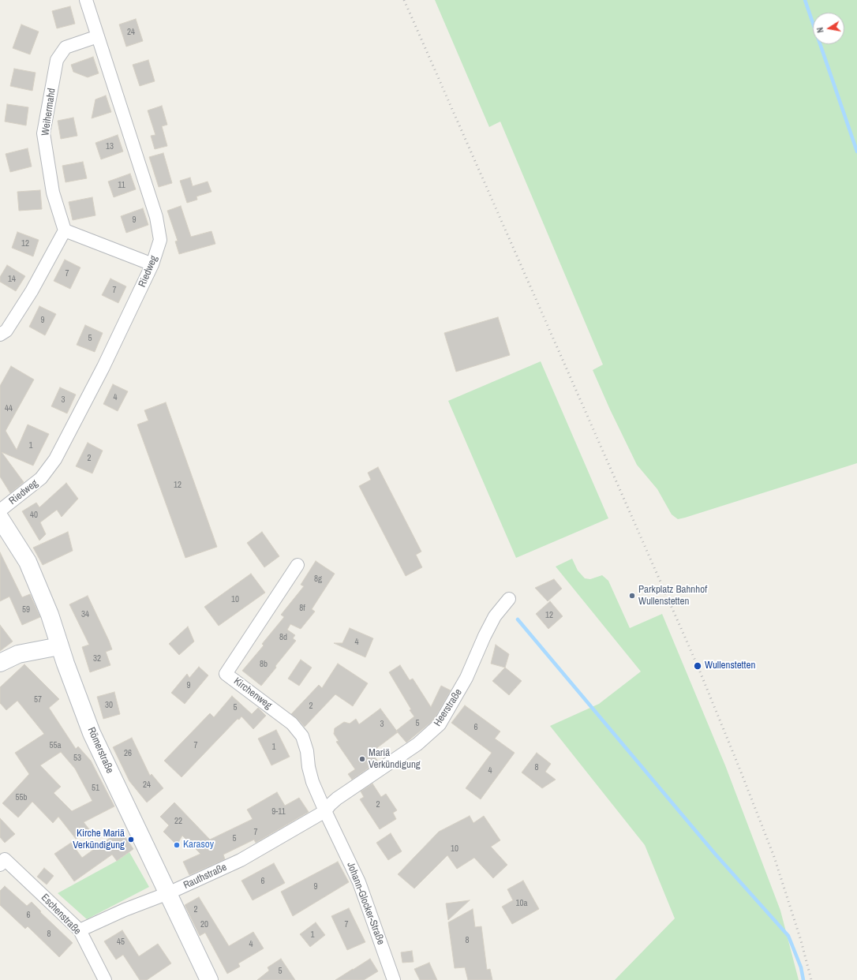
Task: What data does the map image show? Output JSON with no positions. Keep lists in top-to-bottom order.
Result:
{
  "streets": {
    "main road": ["Römerstraße"],
    "street": [
      "Weihermahd",
      "Riedweg",
      "Kirchenweg",
      "Heerstraße",
      "Rauthstraße",
      "Johann-Glocker-Straße",
      "Eschenstraße"
    ]
  },
  "crossings": [
    ["Weihermahd", "Riedweg"],
    ["Kirchenweg", "Heerstraße"],
    ["Kirchenweg", "Rauthstraße"],
    ["Kirchenweg", "Johann-Glocker-Straße"],
    ["Heerstraße", "Rauthstraße"],
    ["Heerstraße", "Johann-Glocker-Straße"],
    ["Römerstraße", "Rauthstraße"],
    ["Rauthstraße", "Johann-Glocker-Straße"],
    ["Rauthstraße", "Eschenstraße"]
  ],
  "places": [
    "Parkplatz Bahnhof Wullenstetten",
    "Wullenstetten",
    "Mariä Verkündigung",
    "Kirche Mariä Verkündigung",
    "Karasoy"
  ],
  "house_numbers": [
    "24",
    "13",
    "11",
    "9",
    "12",
    "7",
    "14",
    "7",
    "9",
    "5",
    "4",
    "3",
    "44",
    "1",
    "2",
    "12",
    "40",
    "8g",
    "10",
    "8f",
    "59",
    "34",
    "12",
    "8d",
    "4",
    "32",
    "8b",
    "9",
    "57",
    "30",
    "2",
    "5",
    "5",
    "3",
    "6",
    "55a",
    "7",
    "1",
    "26",
    "53",
    "8",
    "4",
    "24",
    "51",
    "55b",
    "2",
    "9-11",
    "22",
    "7",
    "5",
    "10",
    "6",
    "9",
    "10a",
    "2",
    "6",
    "20",
    "7",
    "8",
    "1",
    "8",
    "45",
    "4",
    "5"
  ],
  "north": "left"
}
